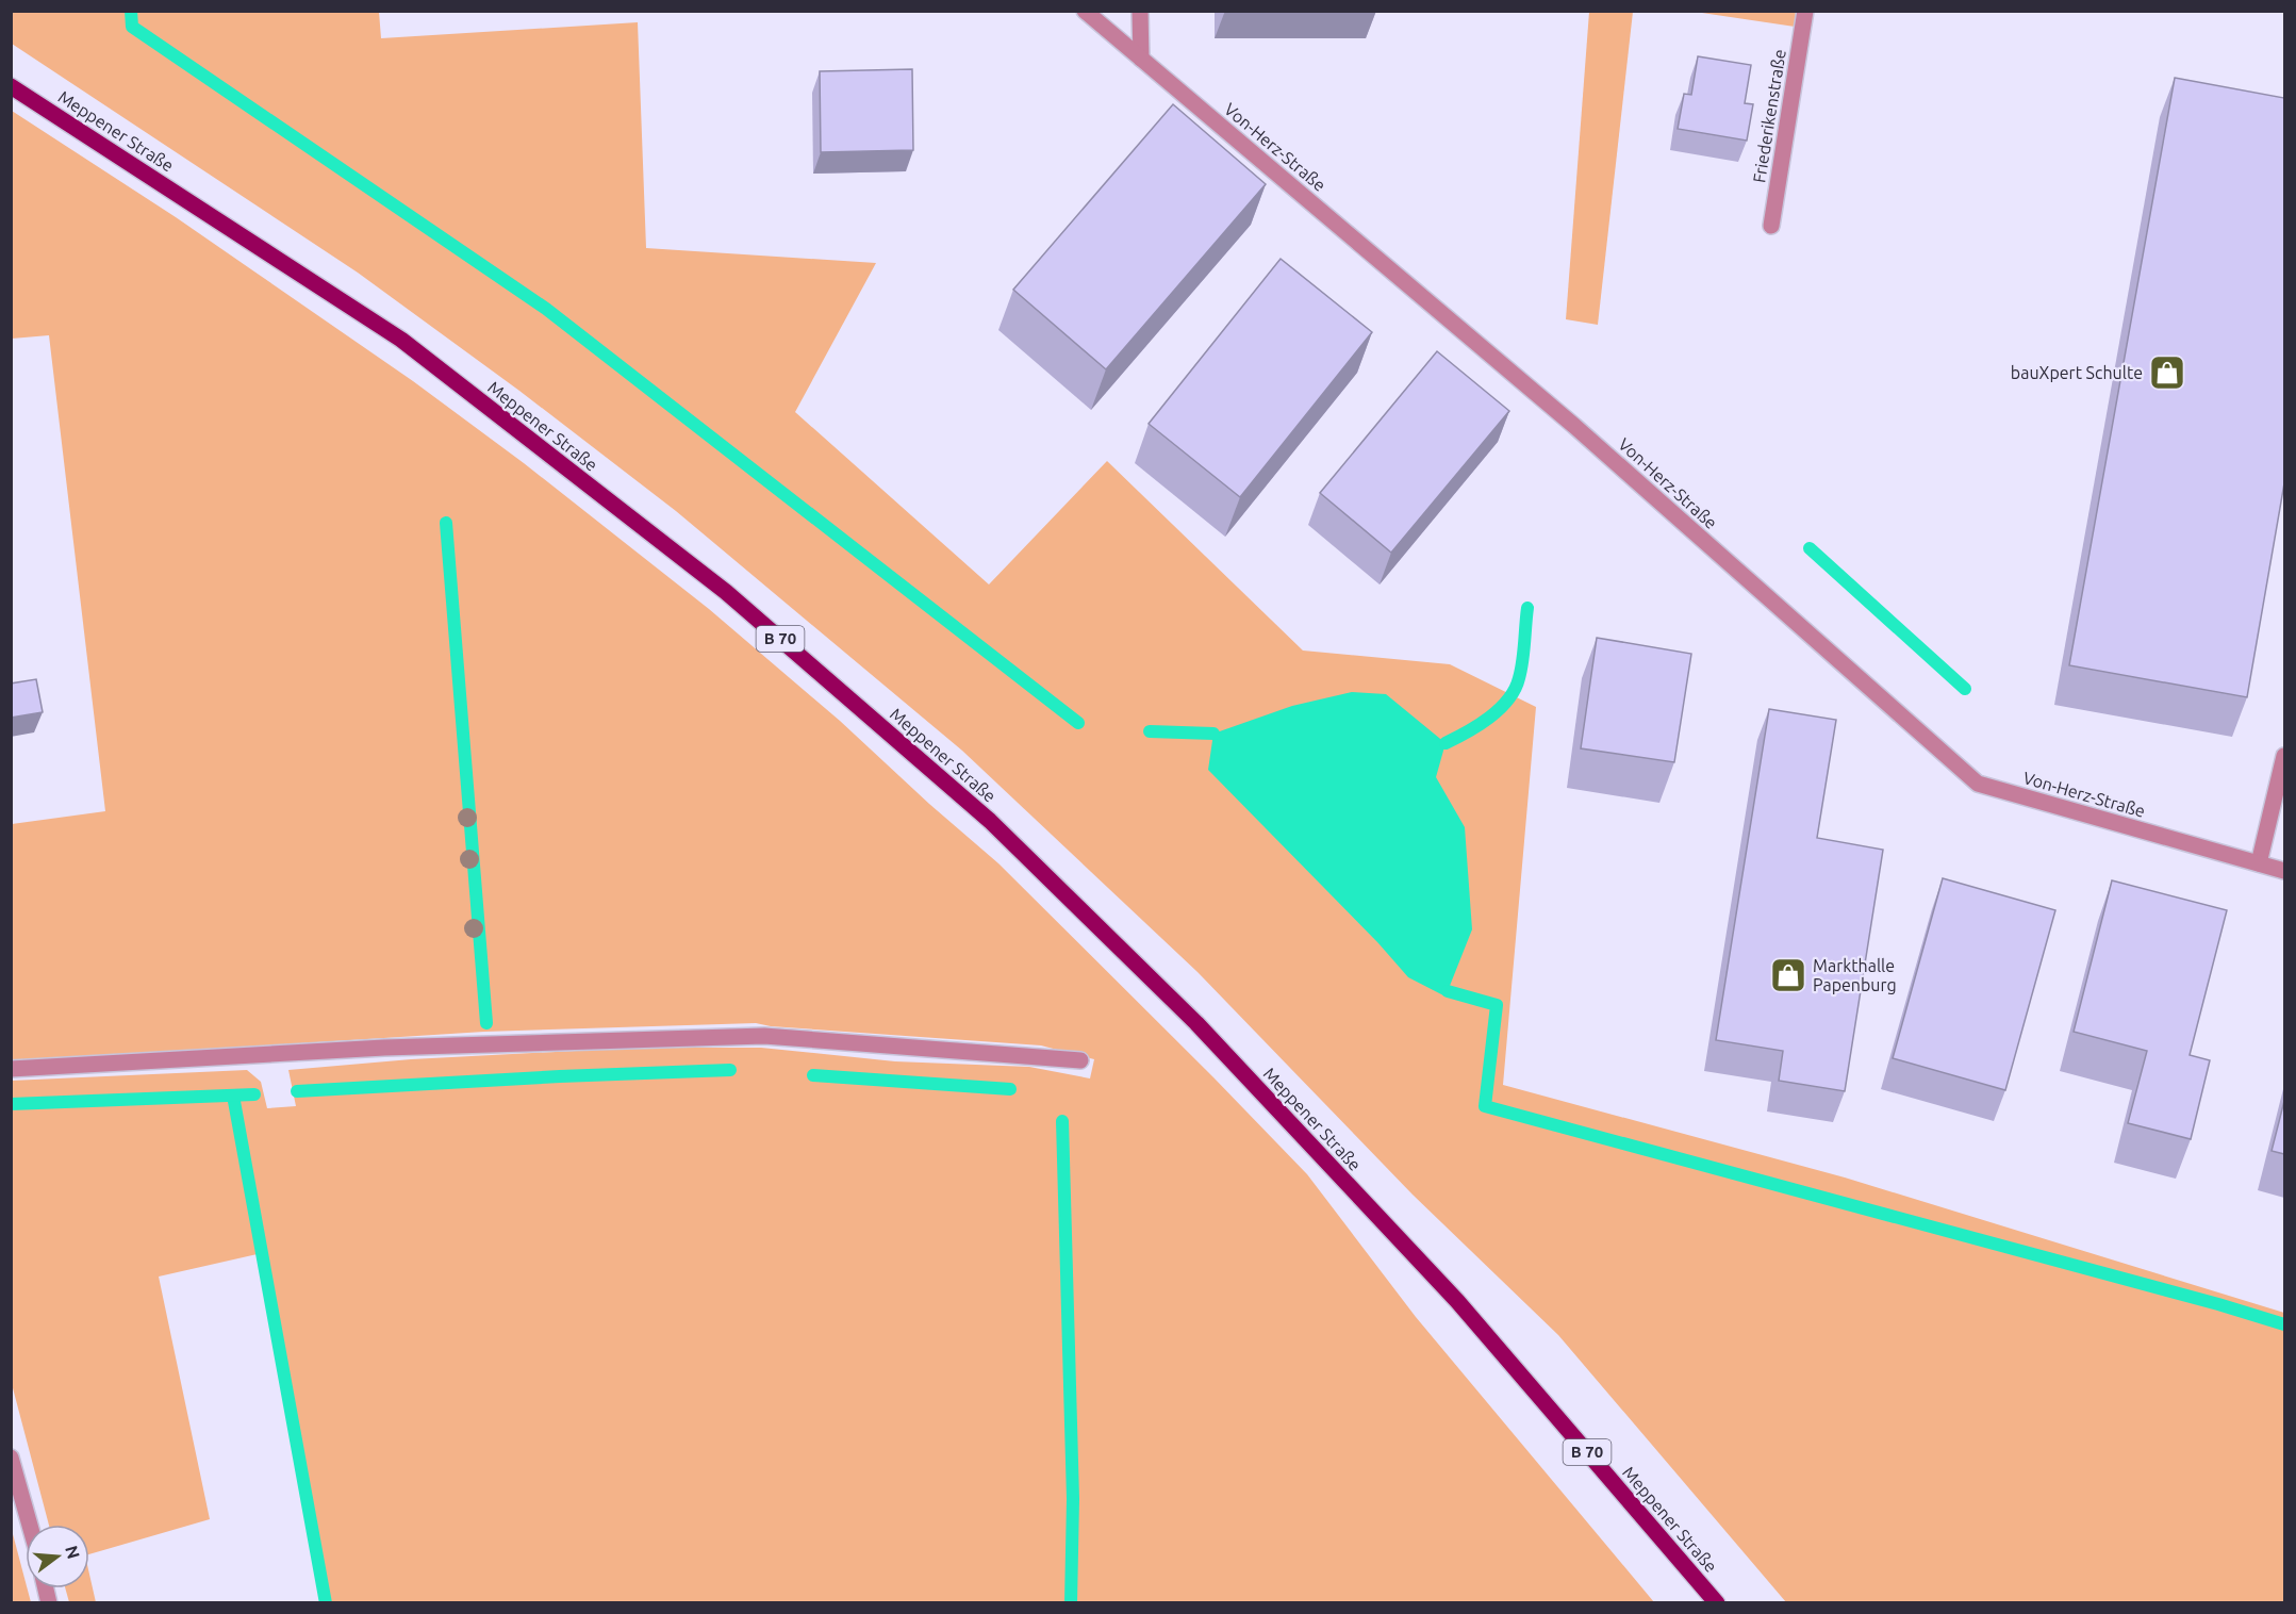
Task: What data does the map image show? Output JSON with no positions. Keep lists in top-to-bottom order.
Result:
{
  "streets": {
    "main road": ["Meppener Straße", "B 70"],
    "street": ["Friederikenstraße", "Von-Herz-Straße"]
  },
  "places": {
    "shop": ["bauXpert Schulte", "Markthalle Papenburg"]
  },
  "north": "right"
}
